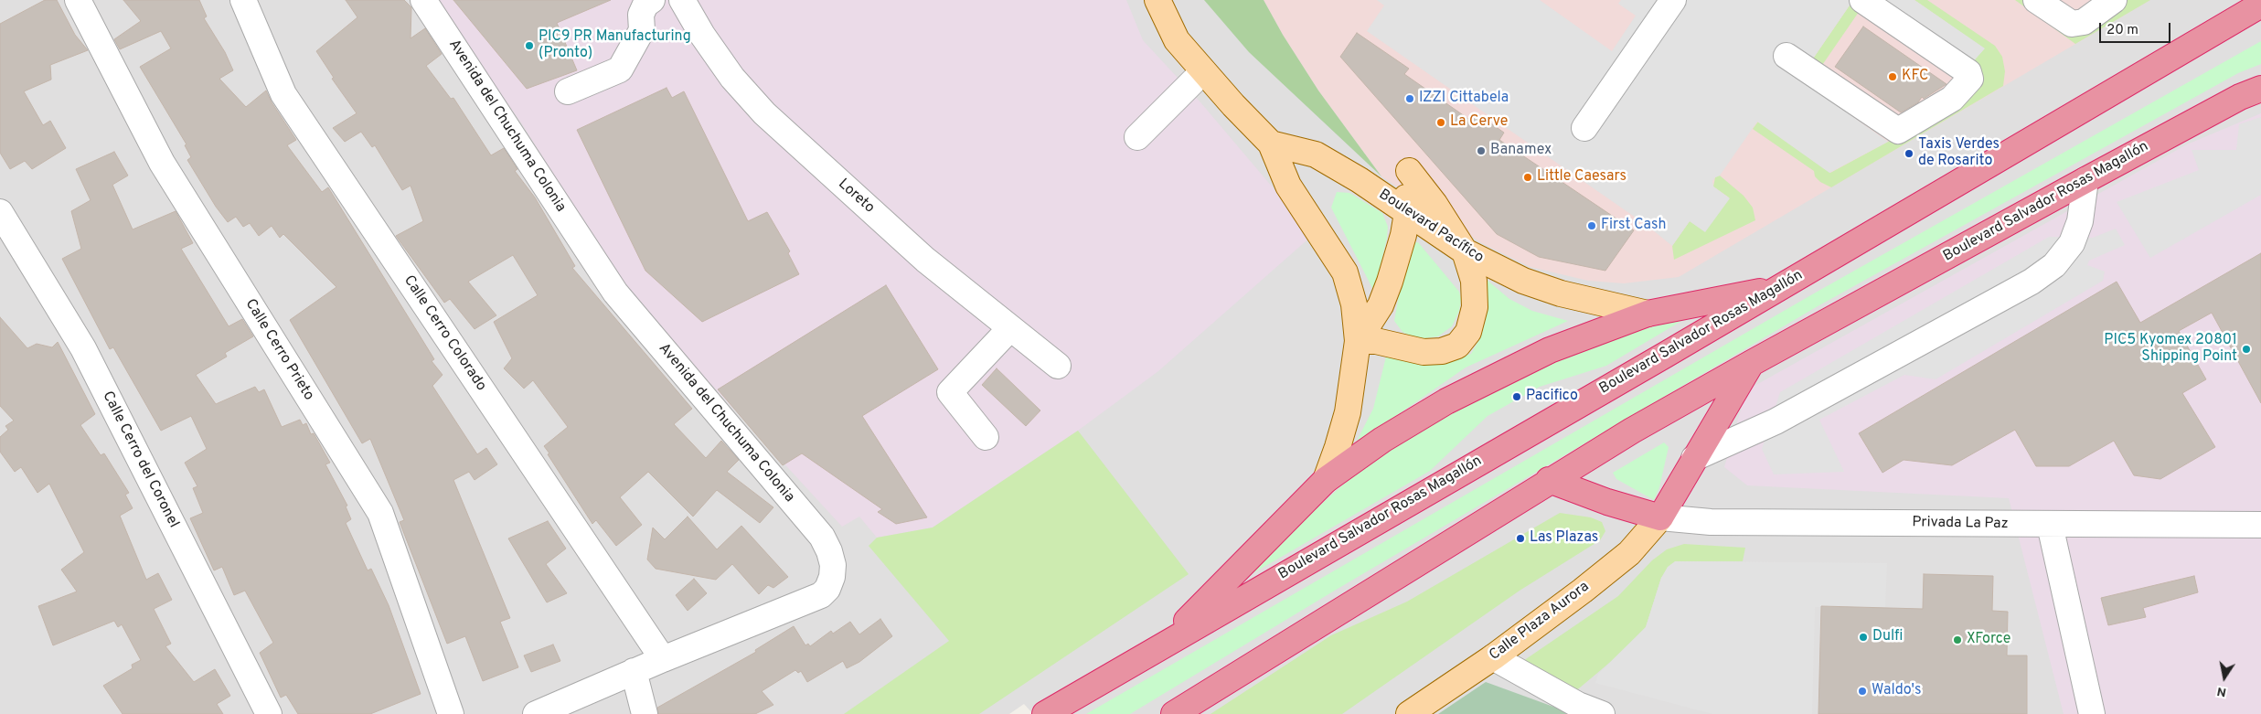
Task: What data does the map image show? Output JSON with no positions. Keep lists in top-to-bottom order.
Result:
{
  "streets": {
    "highway": ["Boulevard Salvador Rosas Magallón"],
    "main road": ["Boulevard Pacífico", "Calle Plaza Aurora"],
    "street": [
      "Avenida del Chuchuma Colonia",
      "Loreto",
      "Calle Cerro Colorado",
      "Calle Cerro Prieto",
      "Calle Cerro del Coronel",
      "Privada La Paz"
    ]
  },
  "crossings": [
    ["Avenida del Chuchuma Colonia", "Calle Cerro Colorado"],
    ["Privada La Paz", "Calle Plaza Aurora"]
  ],
  "places": [
    "PIC9 PR Manufacturing (Pronto)",
    "KFC",
    "IZZI Cittabela",
    "La Cerve",
    "Banamex",
    "Taxis Verdes de Rosarito",
    "Little Caesars",
    "First Cash",
    "PIC5 Kyomex 20801 Shipping Point",
    "Pacifico",
    "Las Plazas",
    "Dulfi",
    "XForce",
    "Waldo's"
  ],
  "scale_bar": "20 m",
  "north": "bottom"
}
